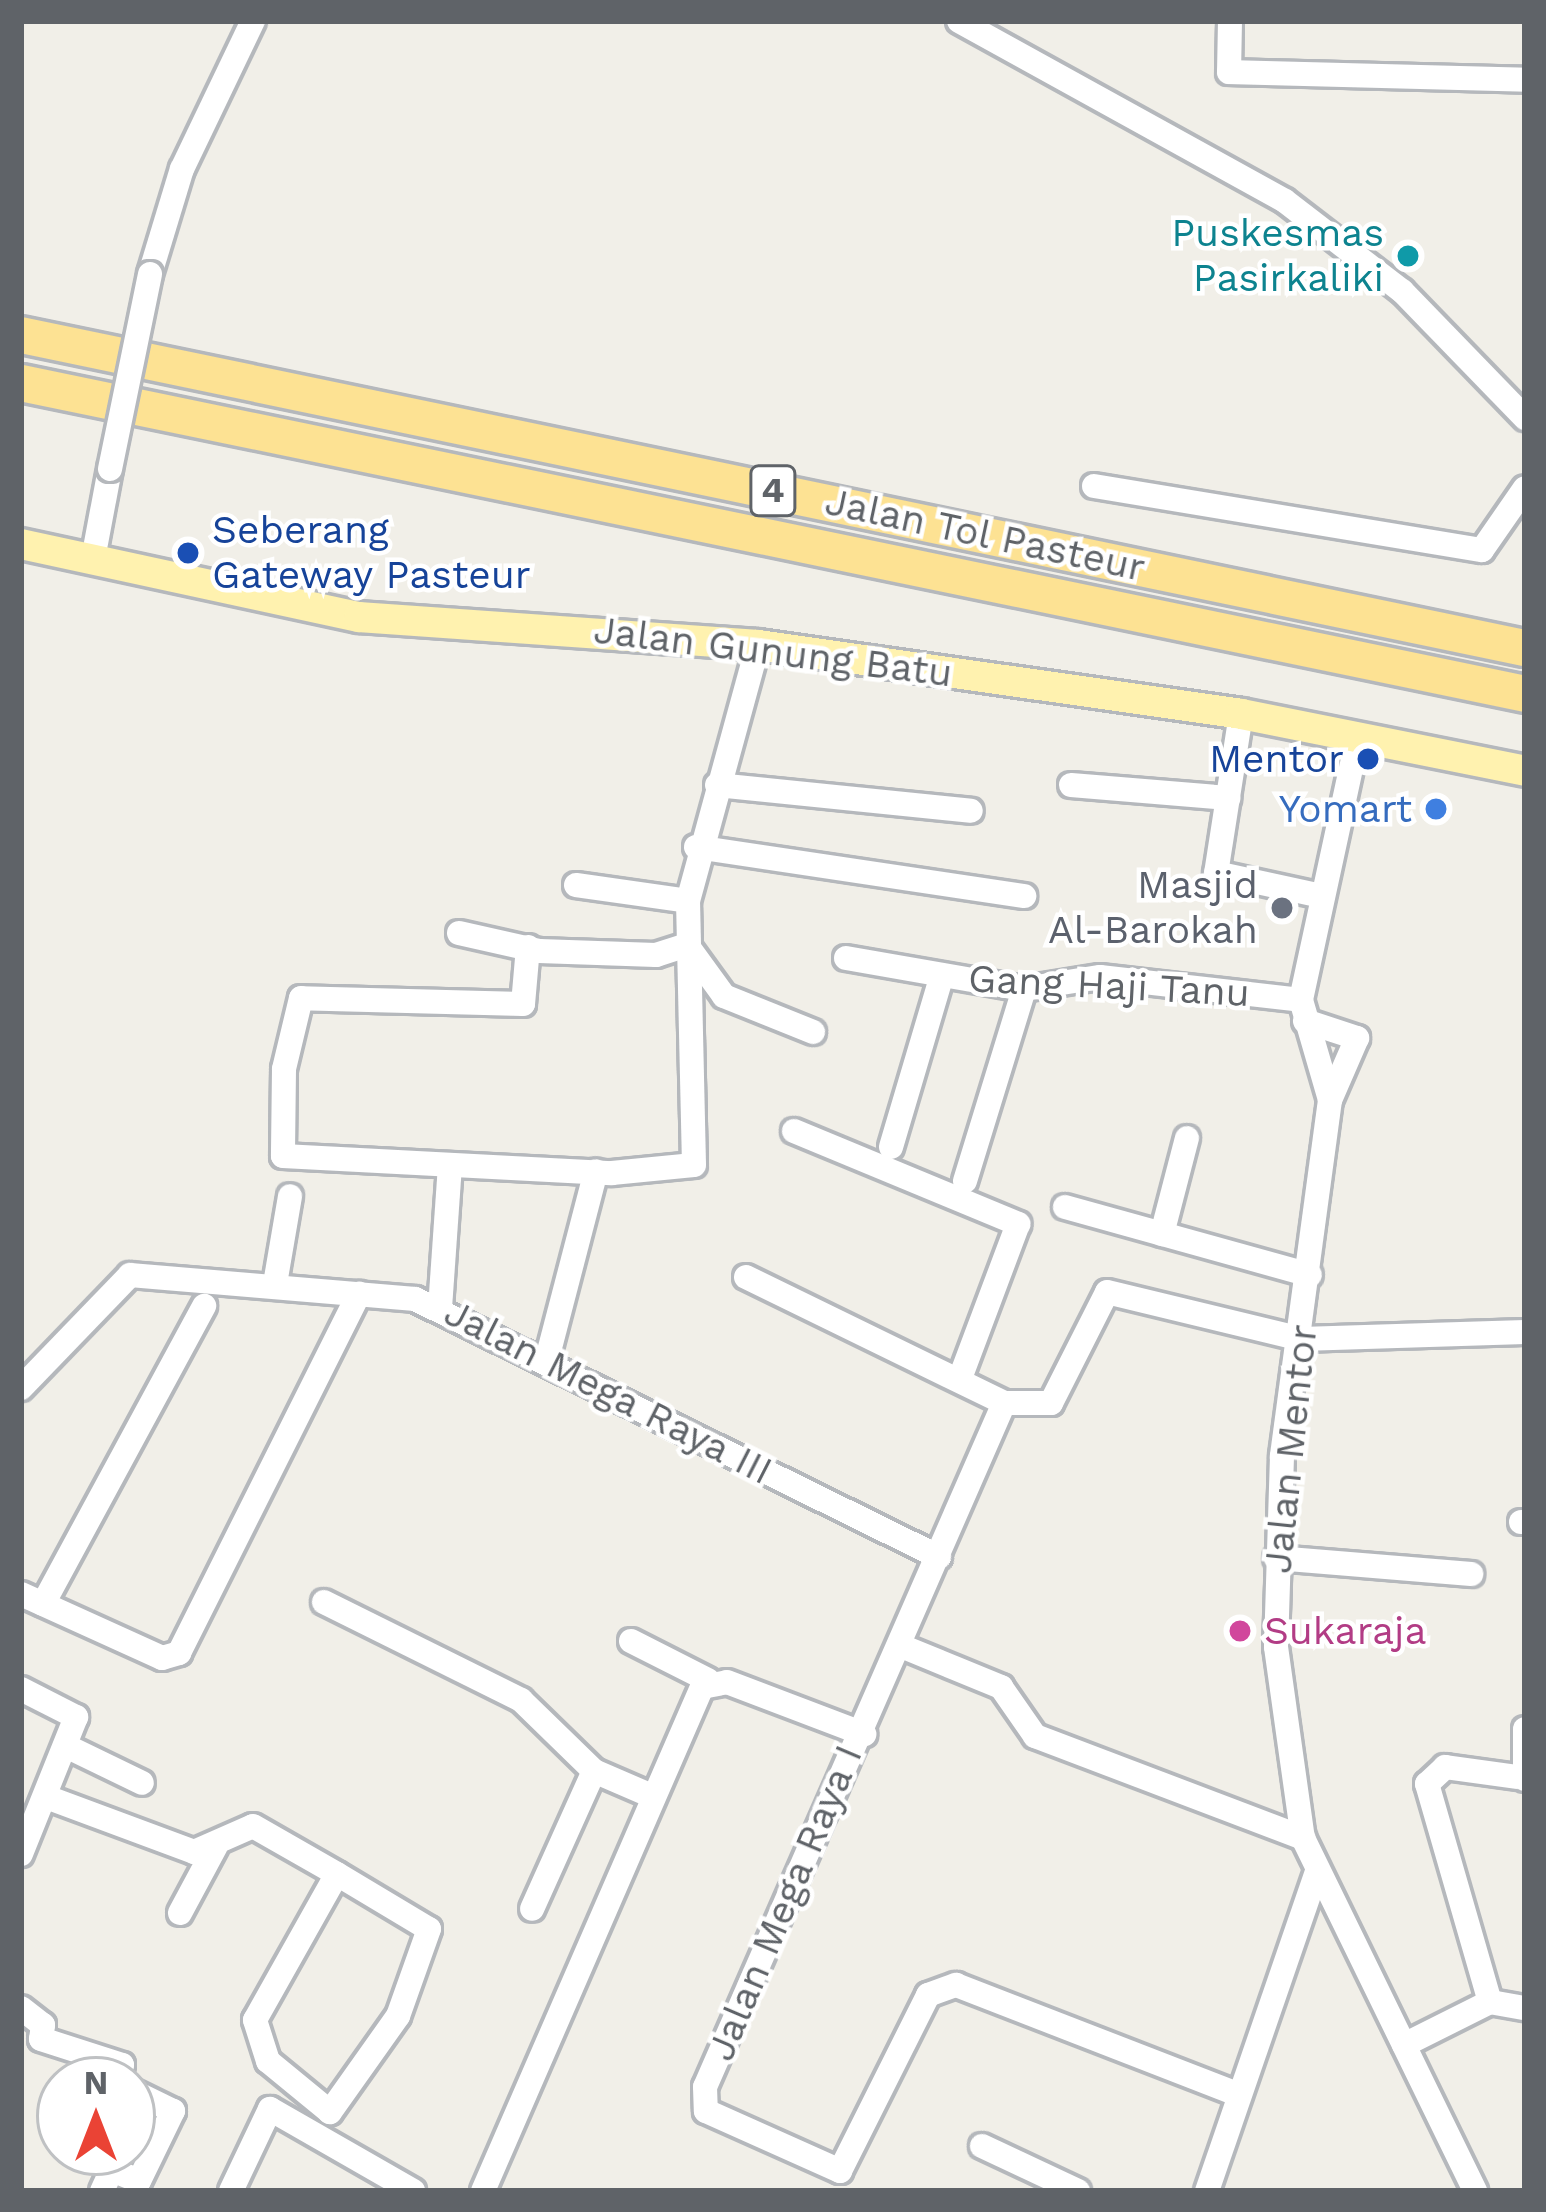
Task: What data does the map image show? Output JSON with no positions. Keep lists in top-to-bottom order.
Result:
{
  "streets": {
    "highway": ["4", "Jalan Tol Pasteur"],
    "main road": ["Jalan Gunung Batu"],
    "street": [
      "Gang Haji Tanu",
      "Jalan Mega Raya III",
      "Jalan Mentor",
      "Jalan Mega Raya I"
    ]
  },
  "crossings": [
    ["Jalan Gunung Batu", "Jalan Mentor"],
    ["Gang Haji Tanu", "Jalan Mentor"]
  ],
  "places": [
    "Puskesmas Pasirkaliki",
    "Seberang Gateway Pasteur",
    "Mentor",
    "Yomart",
    "Masjid Al-Barokah",
    "Sukaraja"
  ],
  "north": "top"
}
